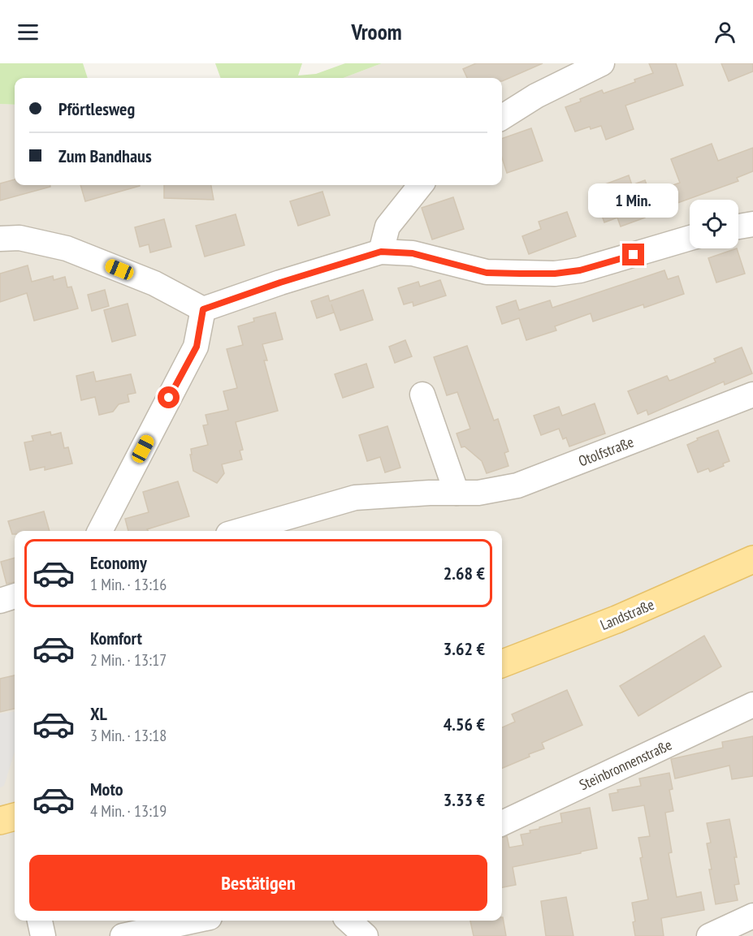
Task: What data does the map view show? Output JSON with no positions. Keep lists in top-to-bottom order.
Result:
{
  "streets": {
    "main road": ["Landstraße"],
    "street": ["Otolfstraße", "Steinbronnenstraße"]
  },
  "page": {
    "header": "Vroom",
    "banner": ["Pförtlesweg", "Zum Bandhaus"],
    "bubble": "1 Min.",
    "list": [
      {
        "name": "Economy",
        "note": "1 Min. · 13:16",
        "value": "2.68 €"
      },
      {
        "name": "Komfort",
        "note": "2 Min. · 13:17",
        "value": "3.62 €"
      },
      {
        "name": "XL",
        "note": "3 Min. · 13:18",
        "value": "4.56 €"
      },
      {
        "name": "Moto",
        "note": "4 Min. · 13:19",
        "value": "3.33 €"
      }
    ],
    "buttons": "Bestätigen"
  }
}
